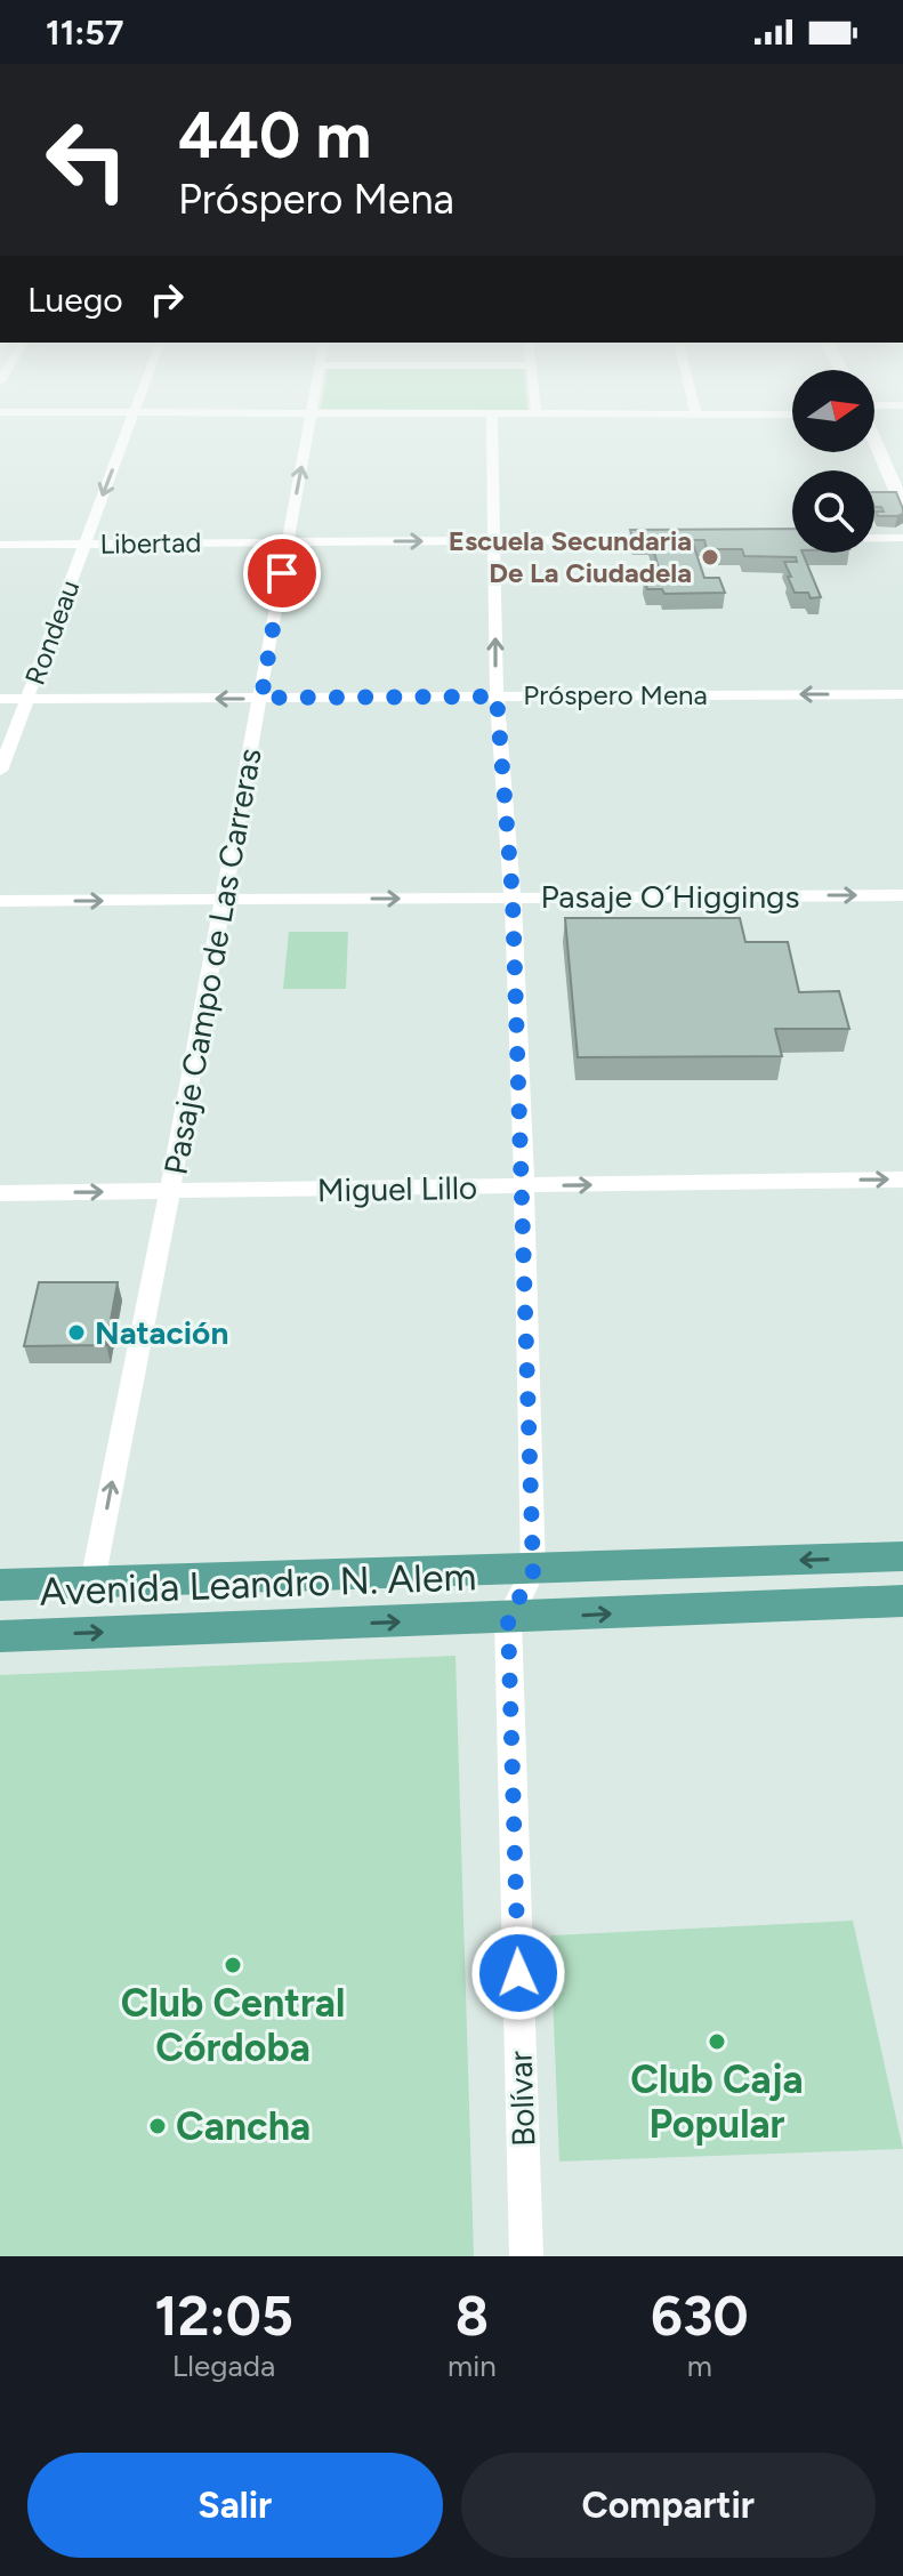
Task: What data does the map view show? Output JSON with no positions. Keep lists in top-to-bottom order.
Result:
{
  "streets": {
    "main road": ["Avenida Leandro N. Alem"],
    "street": [
      "Libertad",
      "Rondeau",
      "Próspero Mena",
      "Pasaje O´Higgings",
      "Pasaje Campo de Las Carreras",
      "Miguel Lillo",
      "Bolívar"
    ]
  },
  "crossings": [
    ["Libertad", "Rondeau"],
    ["Libertad", "Pasaje Campo de Las Carreras"],
    ["Libertad", "Bolívar"],
    ["Rondeau", "Próspero Mena"],
    ["Próspero Mena", "Pasaje Campo de Las Carreras"],
    ["Próspero Mena", "Bolívar"],
    ["Pasaje O´Higgings", "Pasaje Campo de Las Carreras"],
    ["Pasaje O´Higgings", "Bolívar"],
    ["Pasaje Campo de Las Carreras", "Miguel Lillo"],
    ["Pasaje Campo de Las Carreras", "Avenida Leandro N. Alem"],
    ["Miguel Lillo", "Bolívar"],
    ["Avenida Leandro N. Alem", "Bolívar"]
  ],
  "one_way": [
    "Rondeau",
    "Próspero Mena",
    "Pasaje O´Higgings",
    "Pasaje Campo de Las Carreras",
    "Miguel Lillo"
  ],
  "places": [
    "Escuela Secundaria De La Ciudadela",
    "Natación",
    "Club Central Córdoba",
    "Club Caja Popular",
    "Cancha"
  ],
  "north": "right",
  "page": {
    "status": "11:57",
    "turn": ["440 m", "Próspero Mena"],
    "then": "Luego",
    "eta": [
      "12:05",
      "Llegada",
      "8",
      "min",
      "630",
      "m"
    ],
    "buttons": ["Salir", "Compartir"]
  }
}
